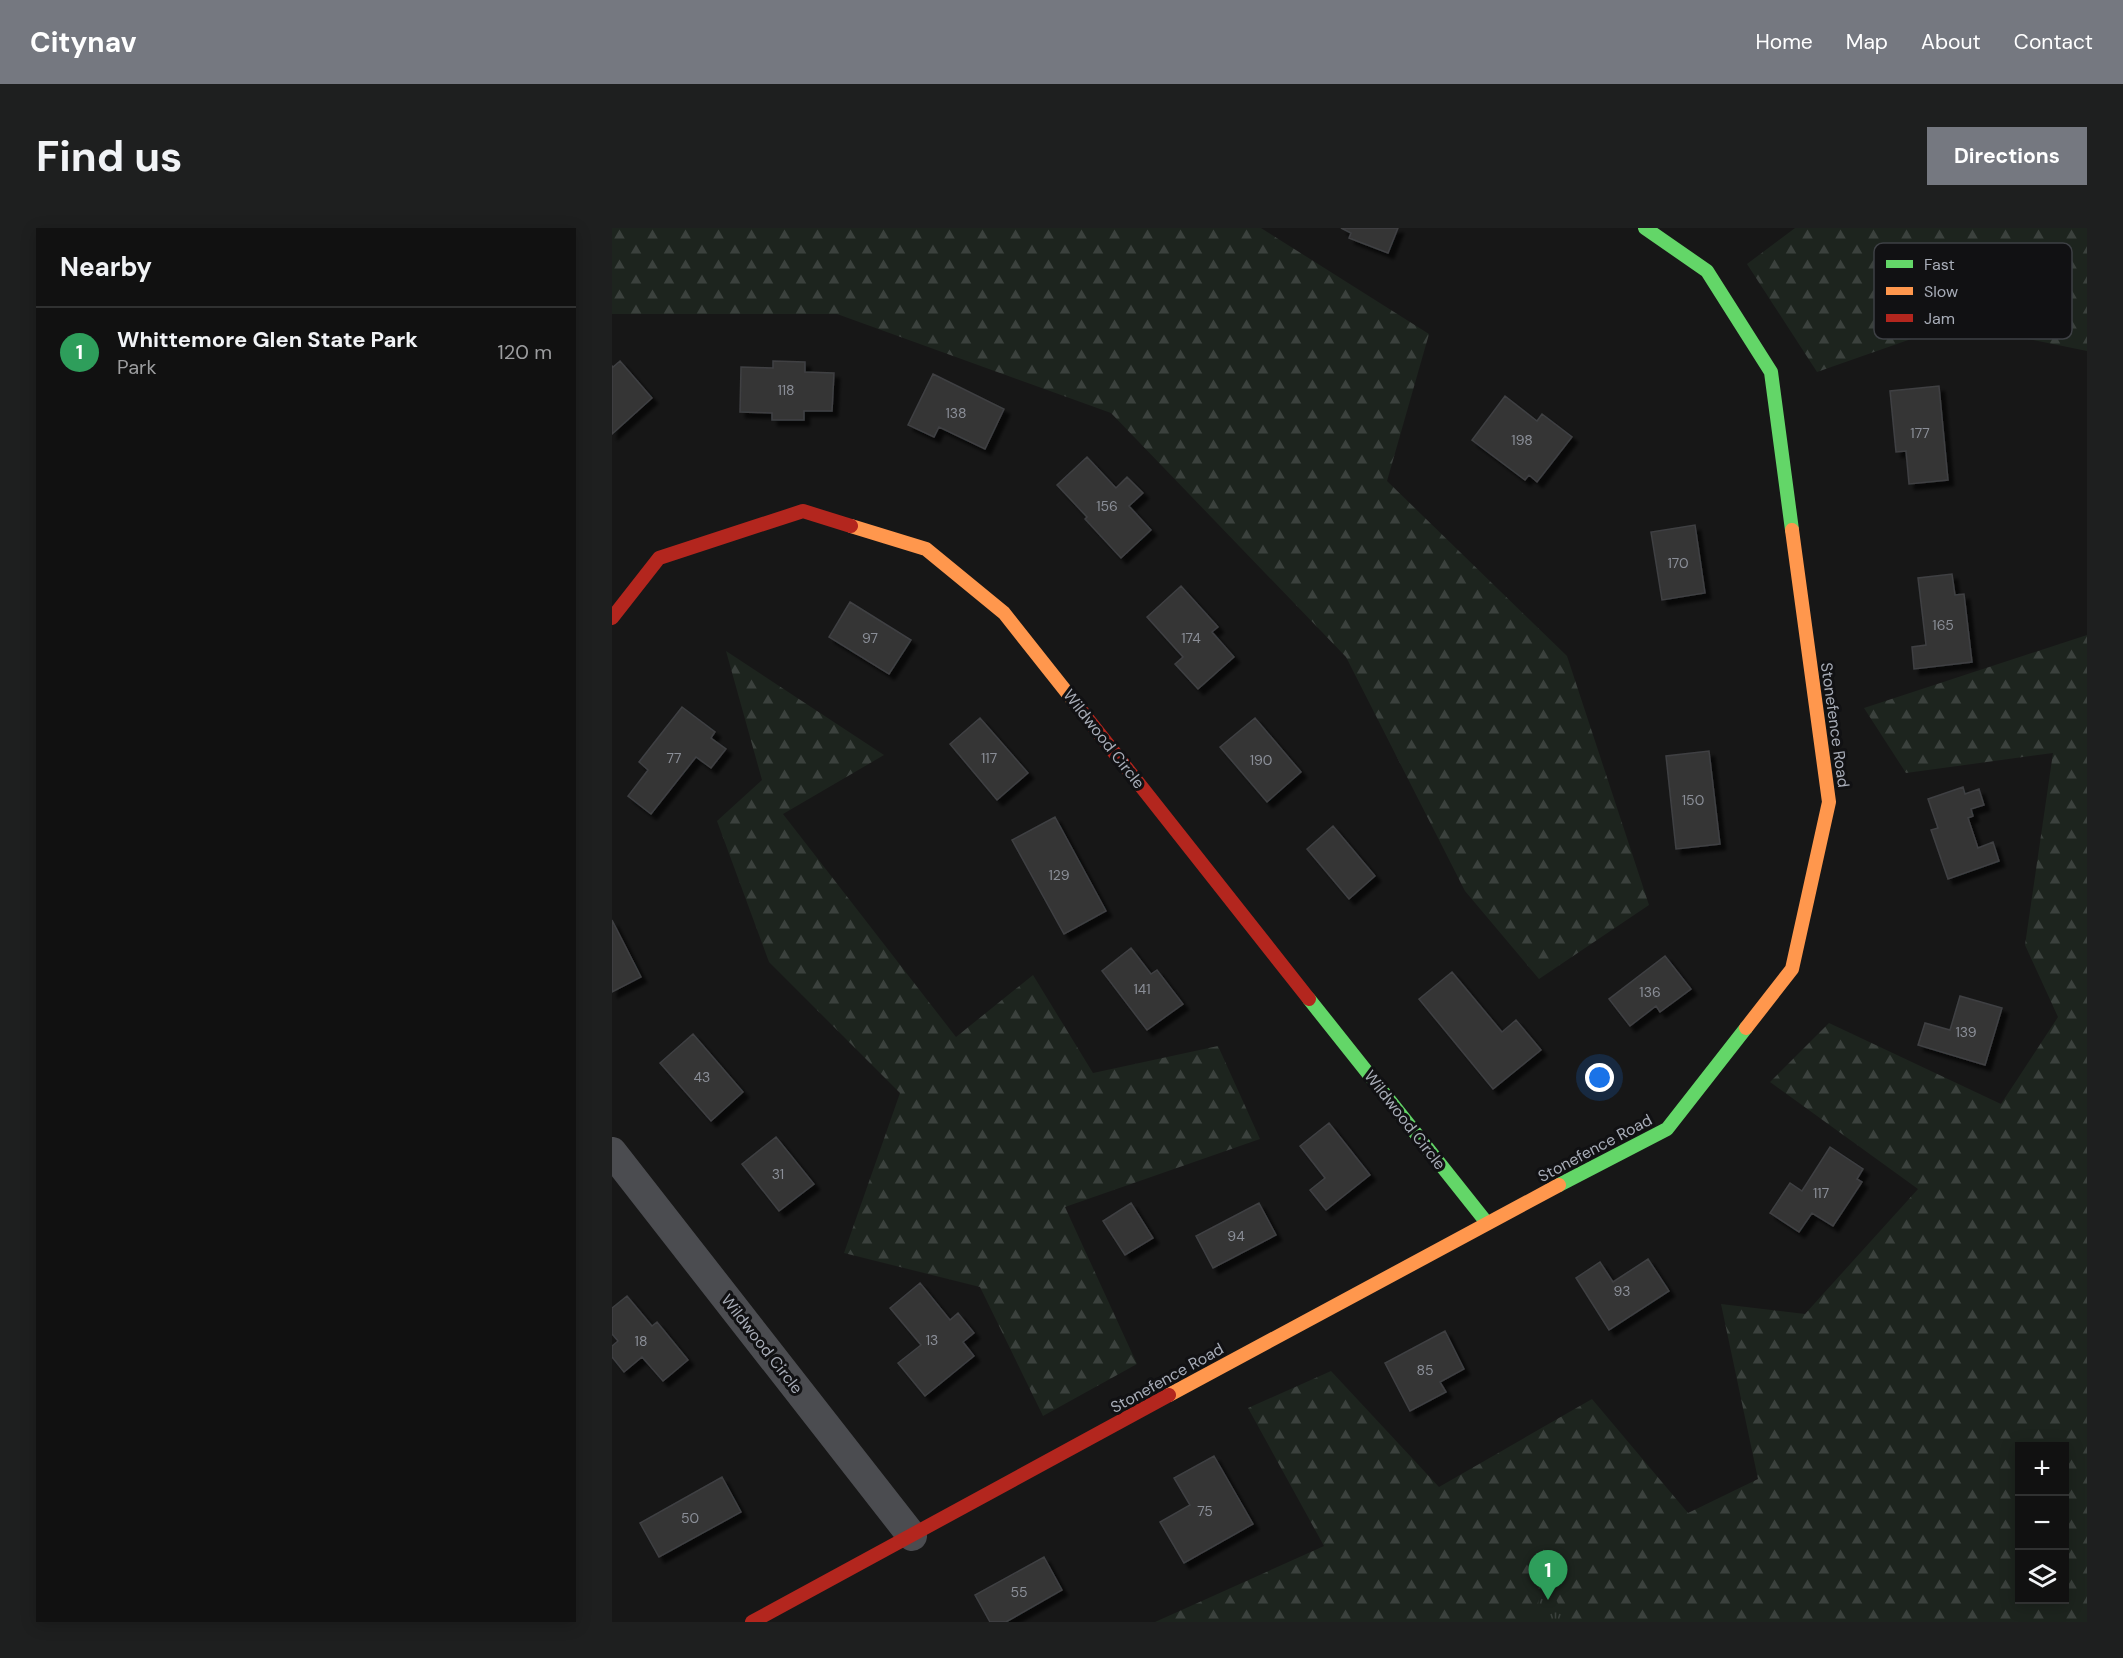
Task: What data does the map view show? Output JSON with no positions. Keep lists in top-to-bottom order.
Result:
{
  "streets": {
    "street": ["Stonefence Road", "Wildwood Circle"]
  },
  "crossings": [
    ["Stonefence Road", "Wildwood Circle"]
  ],
  "house_numbers": [
    "118",
    "138",
    "177",
    "198",
    "156",
    "170",
    "165",
    "97",
    "174",
    "77",
    "117",
    "190",
    "150",
    "129",
    "141",
    "136",
    "139",
    "43",
    "31",
    "117",
    "94",
    "93",
    "13",
    "18",
    "85",
    "75",
    "50",
    "55"
  ],
  "legend": ["Fast", "Slow", "Jam"],
  "page": {
    "header": "Citynav",
    "nav": [
      "Home",
      "Map",
      "About",
      "Contact"
    ],
    "buttons": "Directions",
    "title": "Find us",
    "heading": "Nearby",
    "list": [
      {
        "mark": "1",
        "name": "Whittemore Glen State Park",
        "note": "Park",
        "value": "120 m"
      }
    ],
    "map_buttons": ["+", "−"],
    "pins": "1"
  }
}
